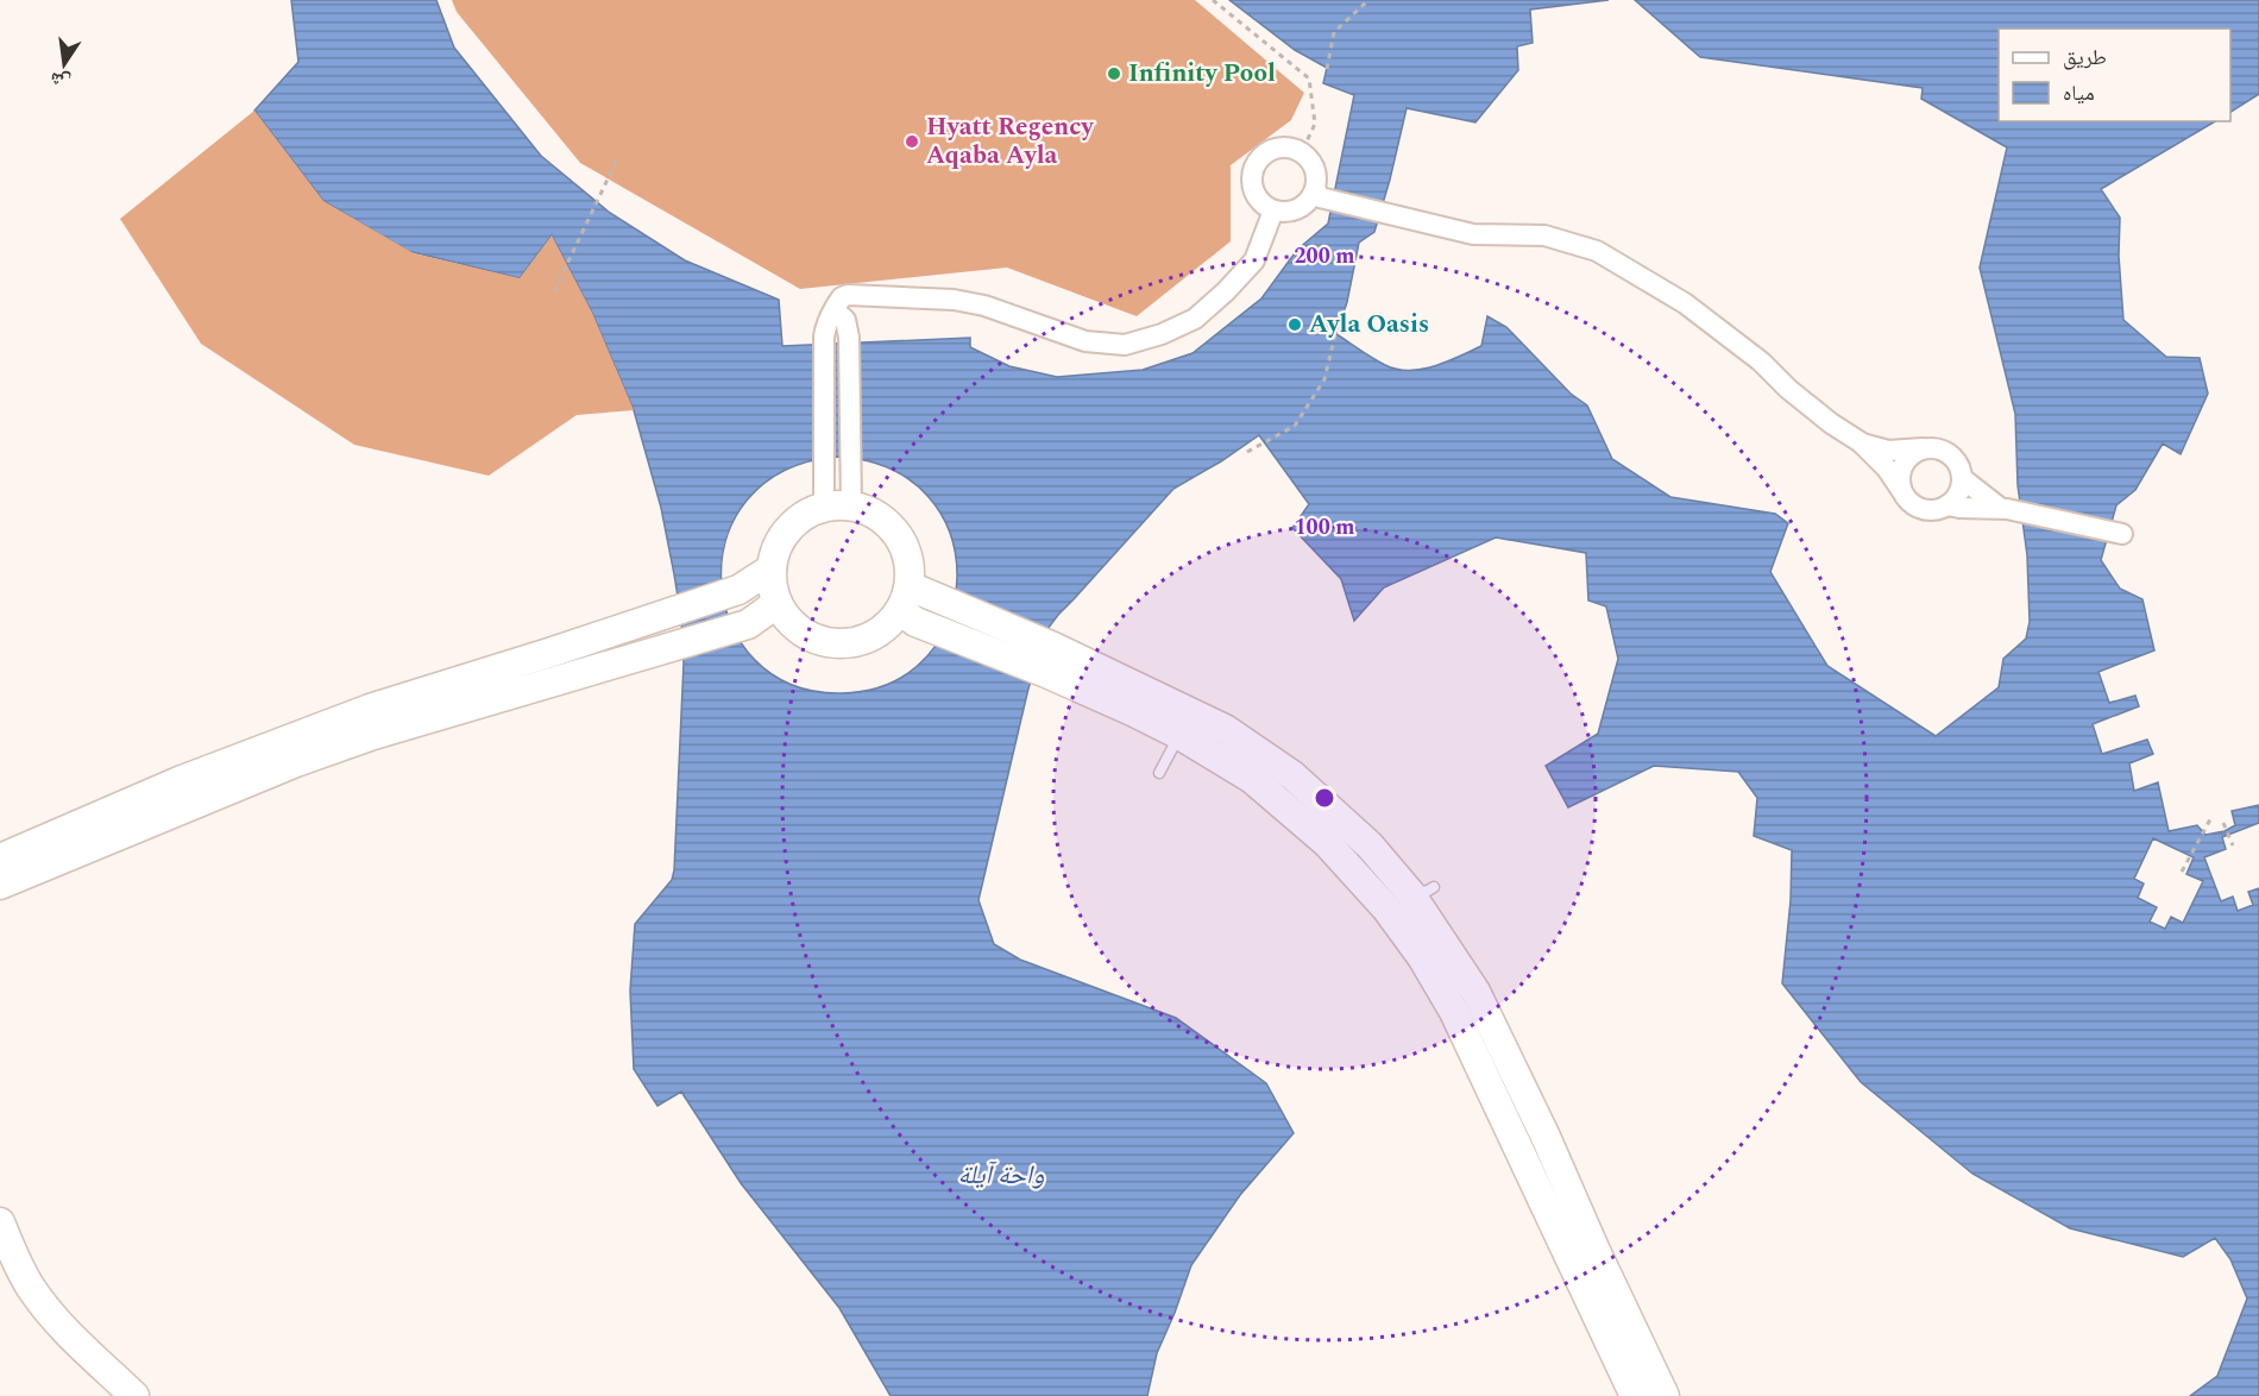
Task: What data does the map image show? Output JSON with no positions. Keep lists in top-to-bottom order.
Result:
{
  "water": ["واحة آيلة"],
  "places": ["Infinity Pool", "Hyatt Regency Aqaba Ayla", "Ayla Oasis"],
  "legend": ["طريق", "مياه"],
  "north": "bottom",
  "rings": ["200 m", "100 m"]
}
